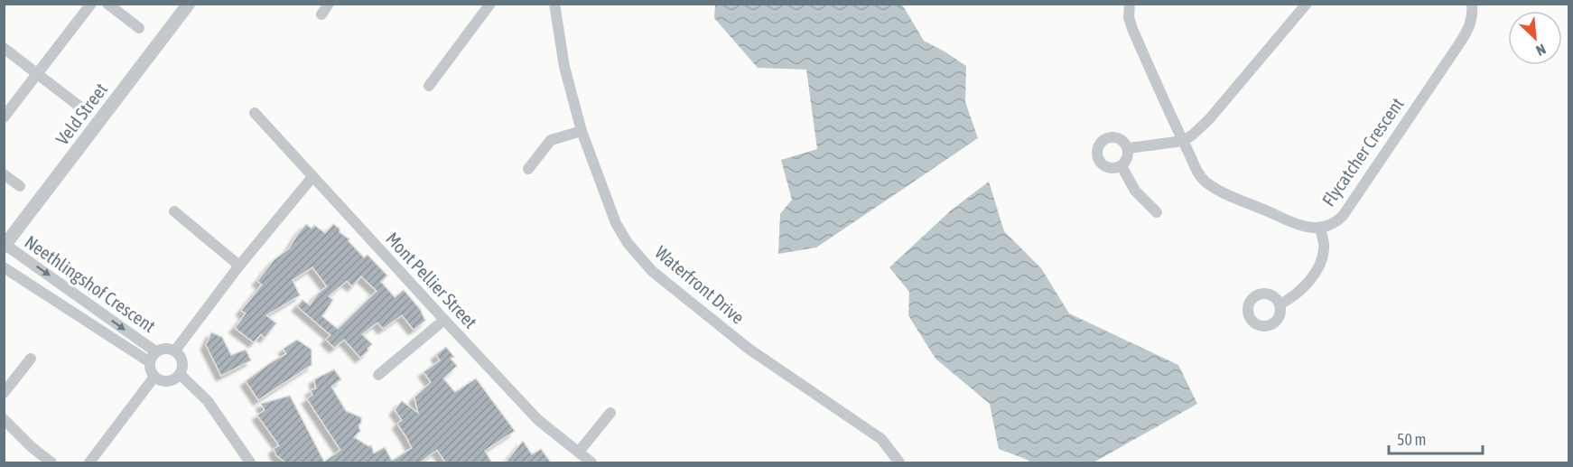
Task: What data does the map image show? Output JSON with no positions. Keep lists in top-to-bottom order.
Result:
{
  "streets": {
    "street": [
      "Veld Street",
      "Flycatcher Crescent",
      "Mont Pellier Street",
      "Neethlingshof Crescent",
      "Waterfront Drive"
    ]
  },
  "crossings": [
    ["Veld Street", "Neethlingshof Crescent"]
  ],
  "scale_bar": "50 m",
  "north": "bottom right"
}
